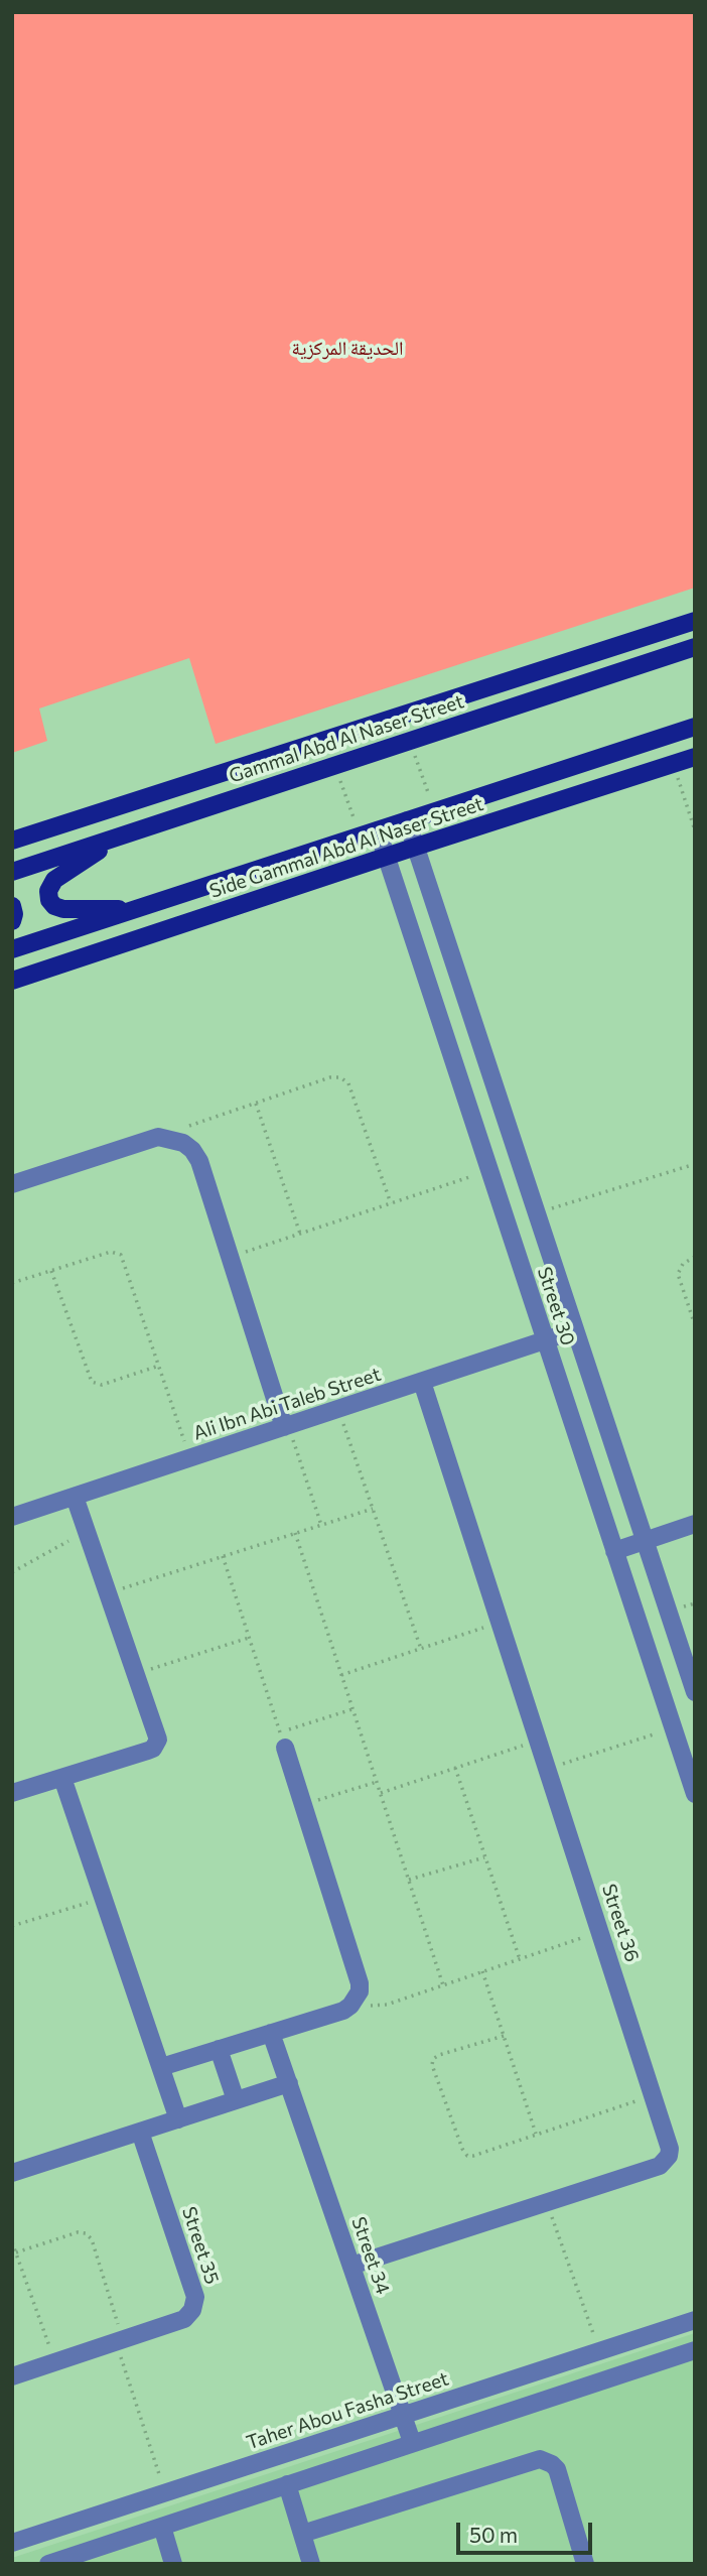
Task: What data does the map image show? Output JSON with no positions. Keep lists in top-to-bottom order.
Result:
{
  "streets": {
    "main road": ["Gammal Abd Al Naser Street", "Side Gammal Abd Al Naser Street"],
    "street": [
      "Street 30",
      "Ali Ibn Abi Taleb Street",
      "Street 36",
      "Street 35",
      "Street 34",
      "Taher Abou Fasha Street"
    ]
  },
  "crossings": [
    ["Side Gammal Abd Al Naser Street", "Street 30"],
    ["Street 30", "Ali Ibn Abi Taleb Street"],
    ["Ali Ibn Abi Taleb Street", "Street 36"],
    ["Street 36", "Street 34"],
    ["Street 34", "Taher Abou Fasha Street"]
  ],
  "parks": ["الحديقة المركزية"],
  "scale_bar": "50 m"
}
